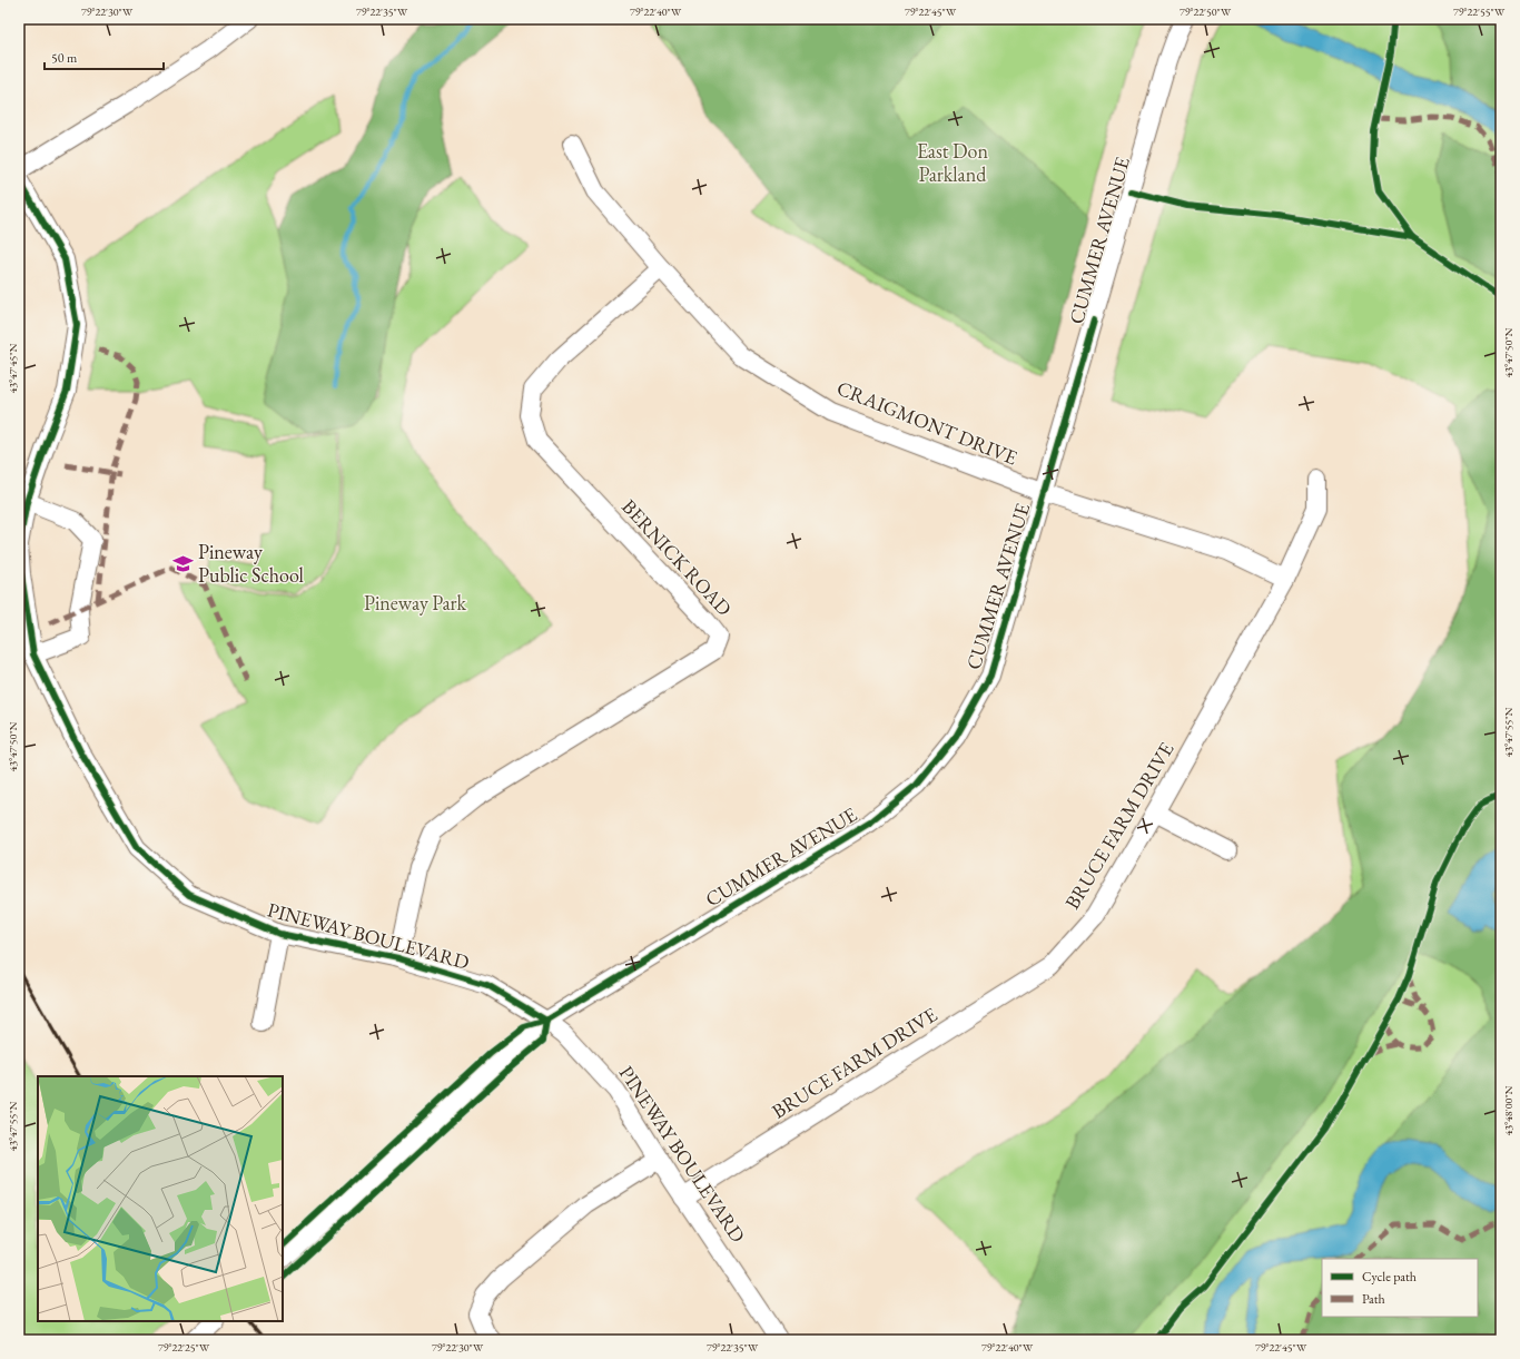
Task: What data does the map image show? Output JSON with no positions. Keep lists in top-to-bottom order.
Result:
{
  "streets": {
    "street": [
      "CUMMER AVENUE",
      "CRAIGMONT DRIVE",
      "BERNICK ROAD",
      "BRUCE FARM DRIVE",
      "PINEWAY BOULEVARD"
    ]
  },
  "crossings": [
    ["CUMMER AVENUE", "CRAIGMONT DRIVE"],
    ["CUMMER AVENUE", "PINEWAY BOULEVARD"],
    ["CRAIGMONT DRIVE", "BERNICK ROAD"],
    ["CRAIGMONT DRIVE", "BRUCE FARM DRIVE"],
    ["BERNICK ROAD", "PINEWAY BOULEVARD"],
    ["BRUCE FARM DRIVE", "PINEWAY BOULEVARD"]
  ],
  "parks": ["East Don Parkland", "Pineway Park"],
  "places": {
    "school or university": ["Pineway Public School"]
  },
  "legend": ["Cycle path", "Path"],
  "scale_bar": "50 m",
  "coordinates": [
    "79°22'30\"W",
    "79°22'35\"W",
    "79°22'40\"W",
    "79°22'45\"W",
    "79°22'50\"W",
    "79°22'55\"W",
    "43°47'50\"N",
    "43°47'45\"N",
    "43°47'55\"N",
    "43°48'00\"N",
    "79°22'25\"W"
  ]
}
